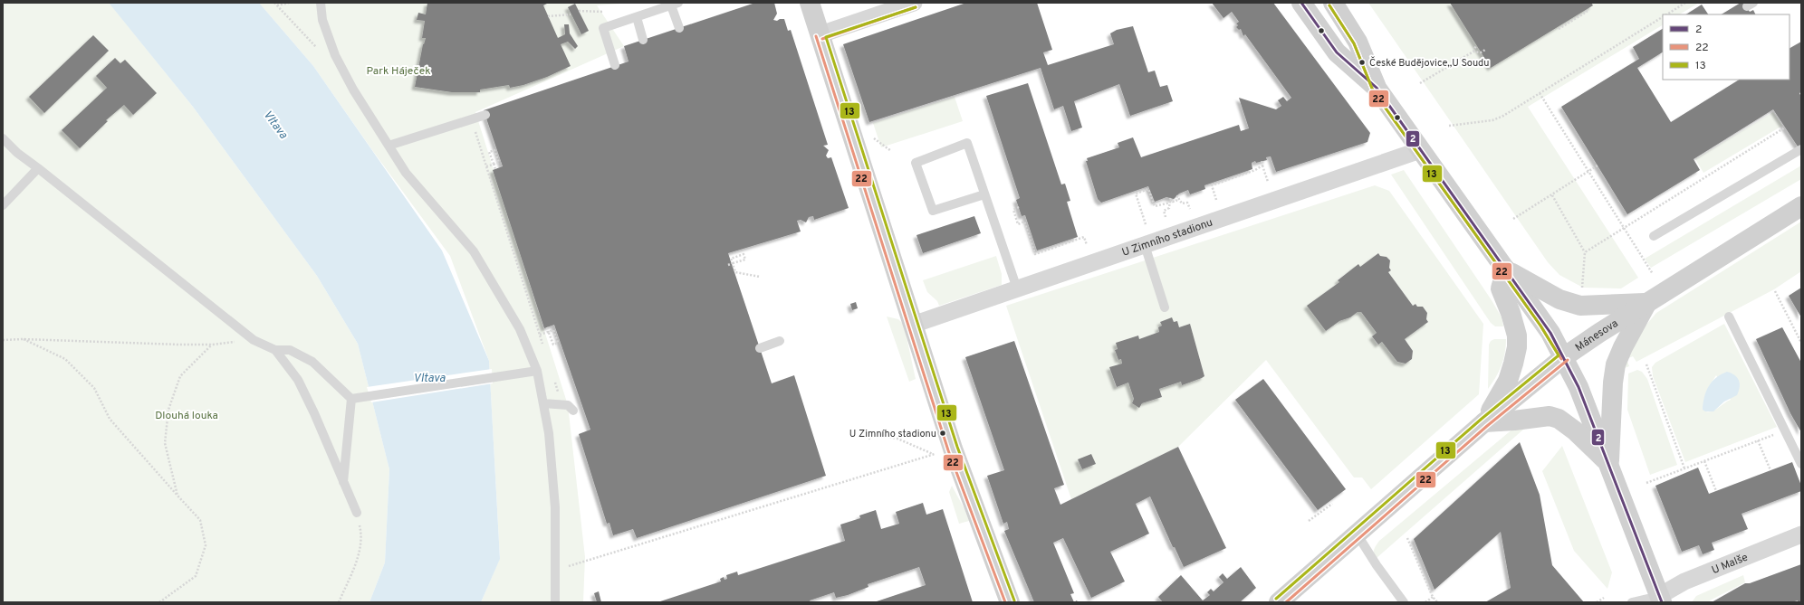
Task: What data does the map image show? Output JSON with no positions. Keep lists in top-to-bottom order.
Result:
{
  "streets": {
    "street": ["U Zimního stadionu", "Mánesova", "U Malše"]
  },
  "water": ["Vltava"],
  "parks": ["Park Háječek", "Dlouhá louka"],
  "places": ["České Budějovice,,U Soudu", "U Zimního stadionu"],
  "lines": ["transit line 2", "transit line 22", "transit line 13"],
  "legend": ["2", "22", "13"]
}
